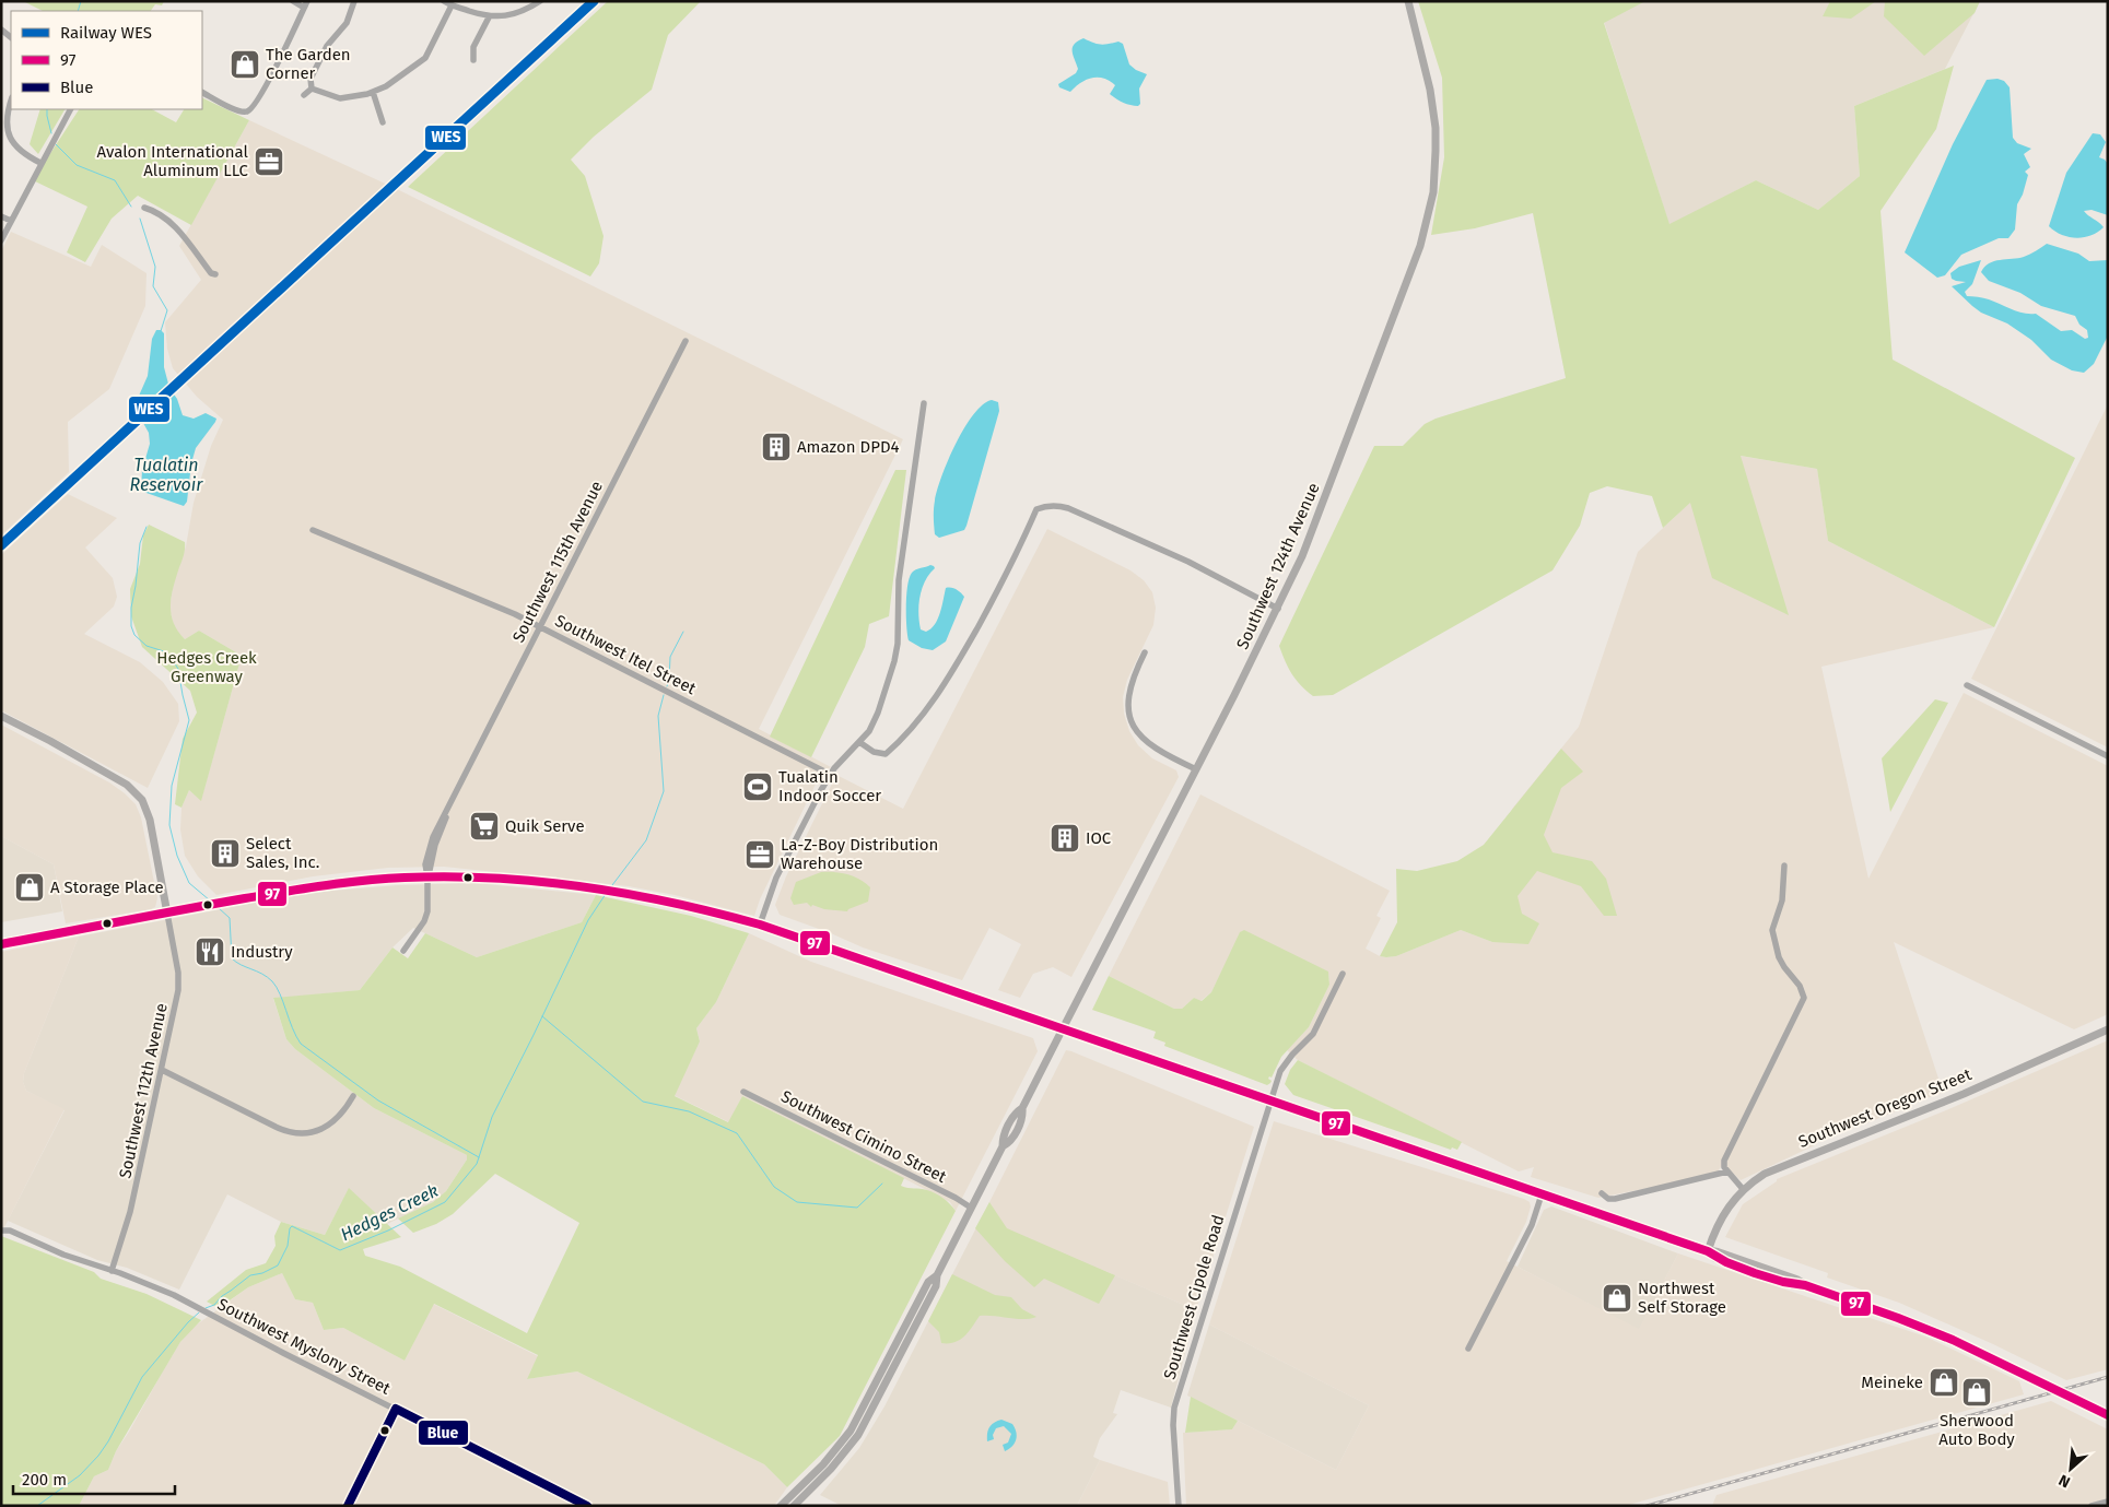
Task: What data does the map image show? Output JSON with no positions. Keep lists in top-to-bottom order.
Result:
{
  "streets": {
    "main road": ["Southwest 124th Avenue", "Southwest Oregon Street"],
    "street": [
      "Southwest 115th Avenue",
      "Southwest Itel Street",
      "Southwest 112th Avenue",
      "Southwest Cimino Street",
      "Southwest Cipole Road",
      "Southwest Myslony Street"
    ]
  },
  "crossings": [
    ["Southwest 115th Avenue", "Southwest Itel Street"],
    ["Southwest 124th Avenue", "Southwest Cimino Street"],
    ["Southwest 112th Avenue", "Southwest Myslony Street"]
  ],
  "water": ["Tualatin Reservoir", "Hedges Creek"],
  "parks": ["Hedges Creek Greenway"],
  "places": {
    "shop": [
      "The Garden Corner",
      "A Storage Place",
      "Northwest Self Storage",
      "Meineke",
      "Sherwood Auto Body"
    ],
    "office": ["Avalon International Aluminum LLC", "La-Z-Boy Distribution Warehouse"],
    "building": ["Amazon DPD4", "IOC", "Select Sales, Inc."],
    "sports": ["Tualatin Indoor Soccer"],
    "supermarket": ["Quik Serve"],
    "restaurant": ["Industry"]
  },
  "lines": ["rail line WES", "transit line 97", "transit line Blue"],
  "legend": ["Railway WES", "97", "Blue"],
  "scale_bar": "200 m",
  "north": "bottom left"
}
